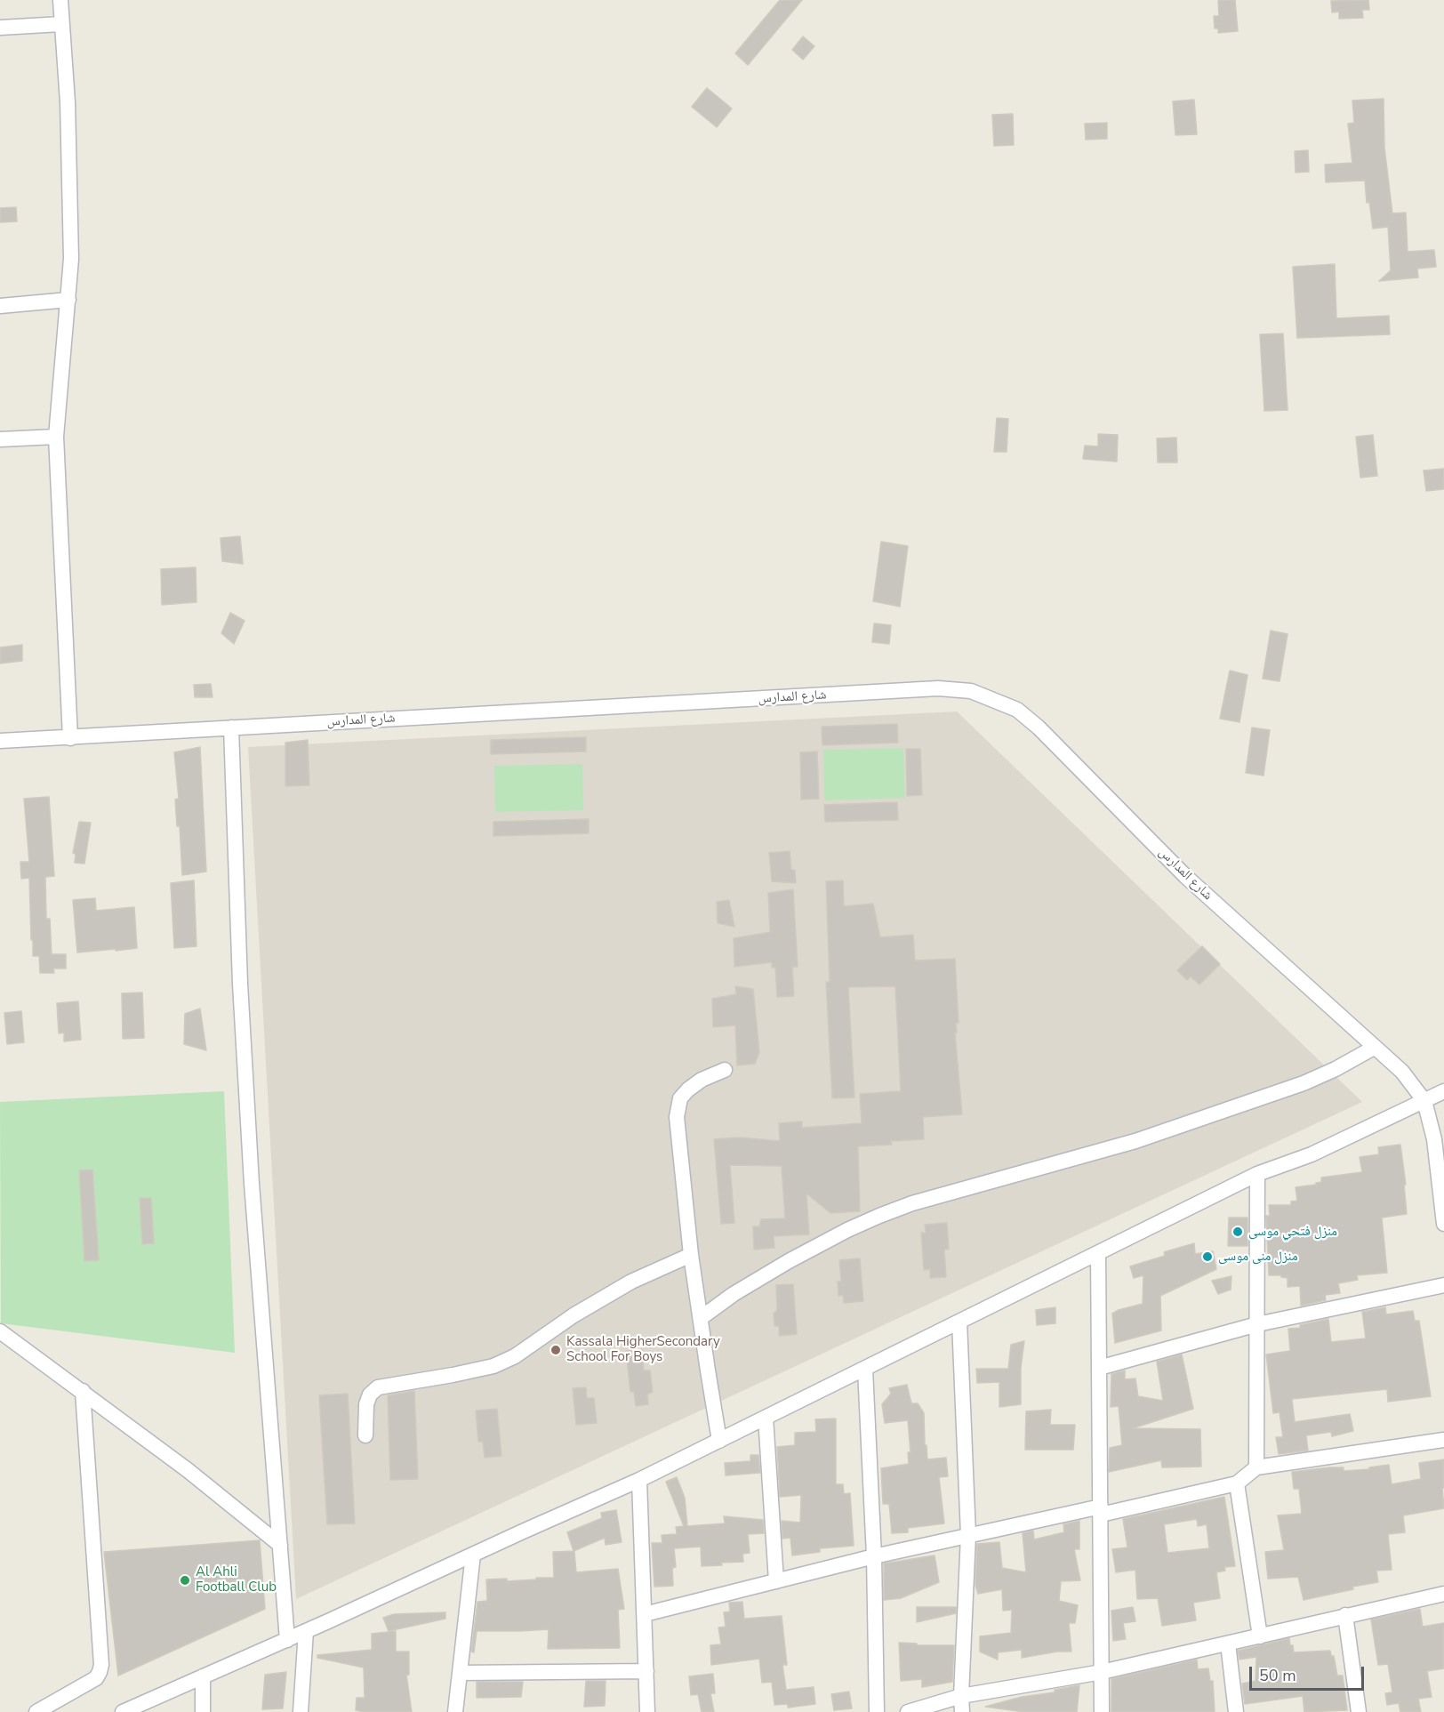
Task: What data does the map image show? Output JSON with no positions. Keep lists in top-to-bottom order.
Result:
{
  "streets": {
    "street": ["شارع المدارس"]
  },
  "places": [
    "منزل فتحي موسى",
    "منزل منى موسى",
    "Kassala HigherSecondary School For Boys",
    "Al Ahli Football Club"
  ],
  "scale_bar": "50 m"
}
